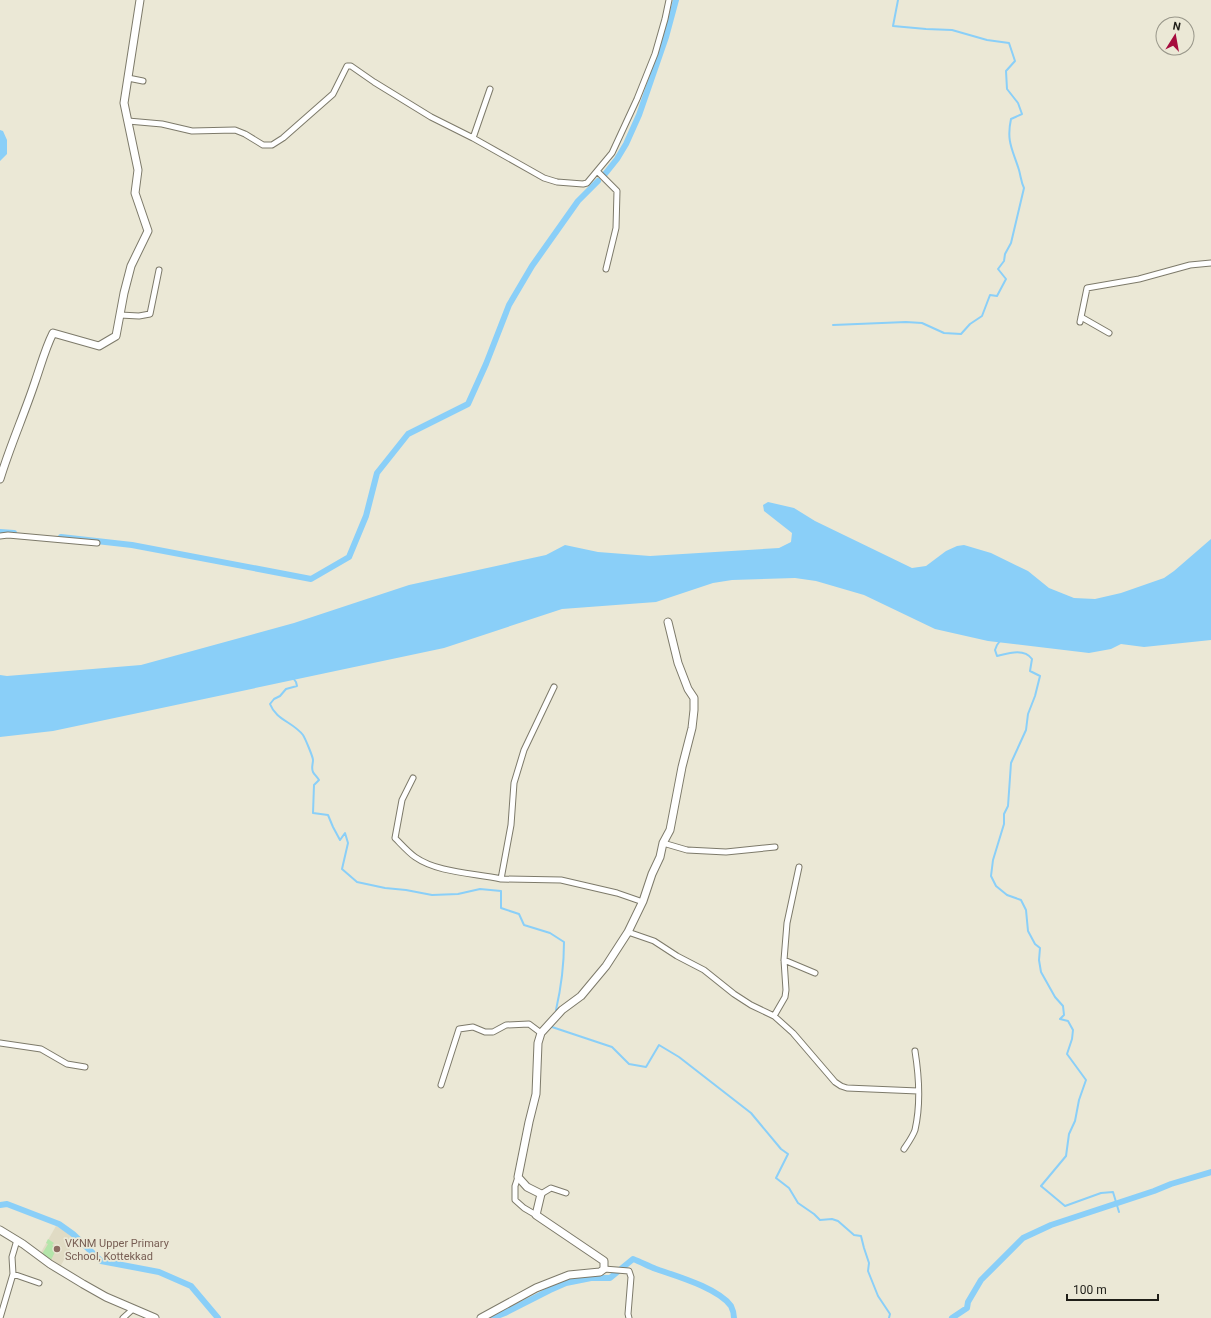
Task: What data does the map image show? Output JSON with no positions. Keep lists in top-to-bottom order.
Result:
{
  "places": ["VKNM Upper Primary School, Kottekkad"],
  "scale_bar": "100 m",
  "north": "top"
}
